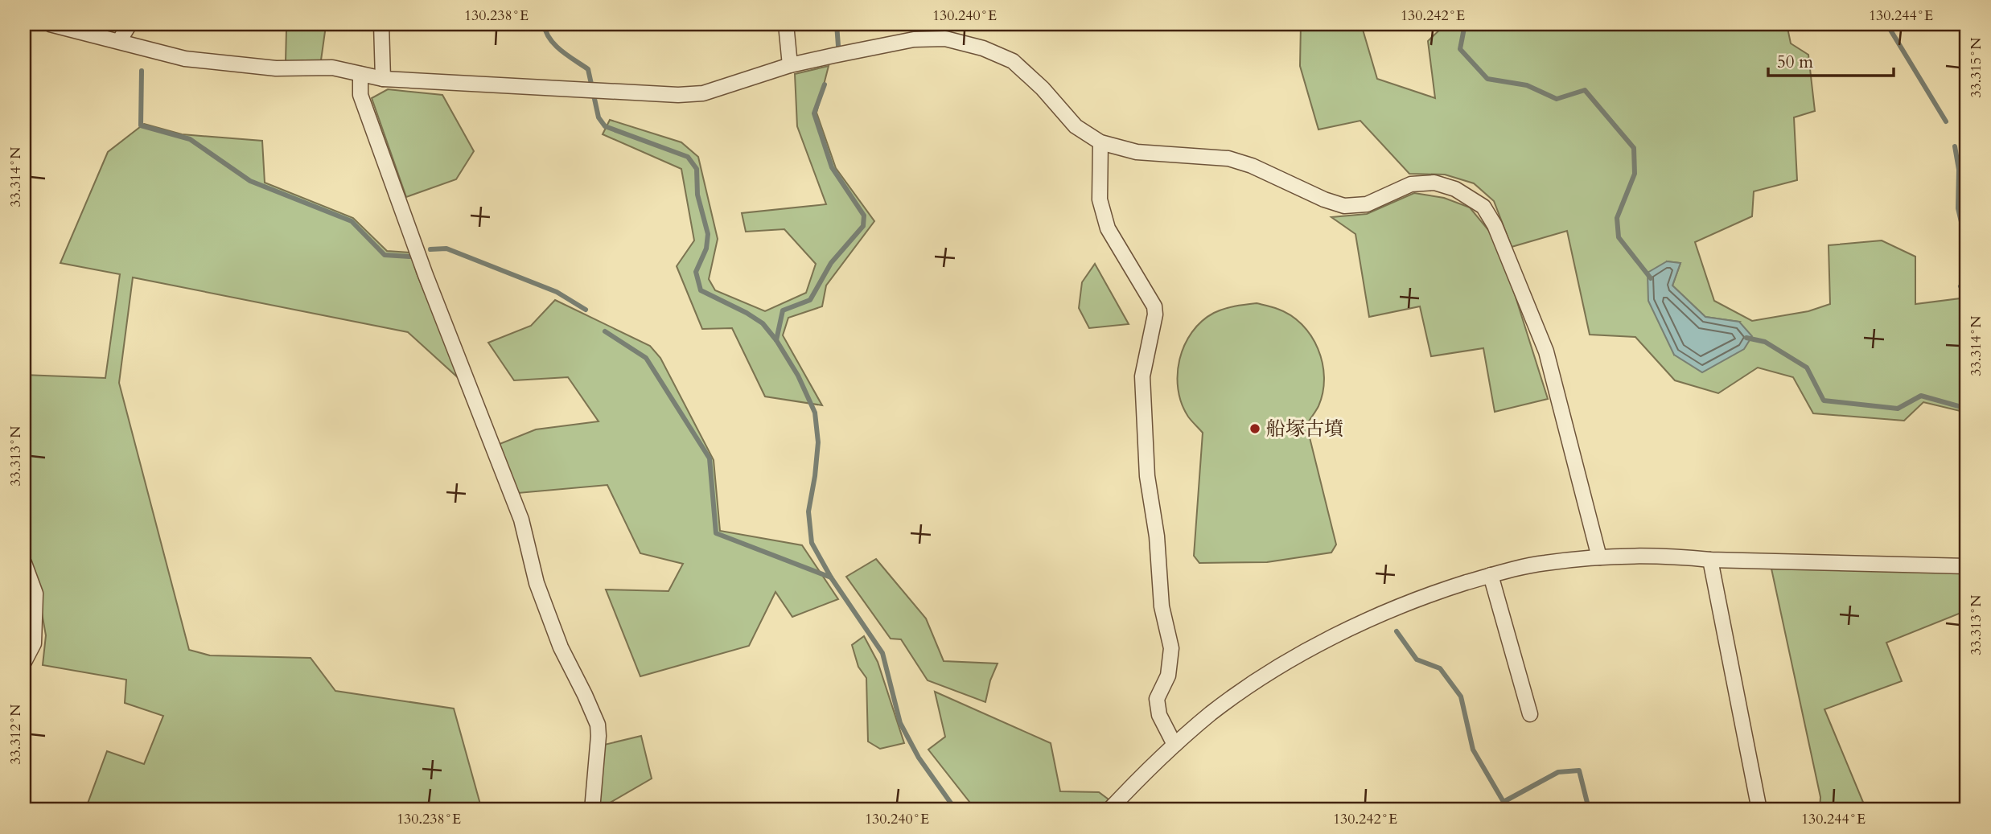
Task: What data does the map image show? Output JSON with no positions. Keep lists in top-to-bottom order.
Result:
{
  "places": ["船塚古墳"],
  "scale_bar": "50 m",
  "coordinates": [
    "130.238°E",
    "130.240°E",
    "130.242°E",
    "130.244°E",
    "33.315°N",
    "33.314°N",
    "33.313°N",
    "33.312°N"
  ]
}
